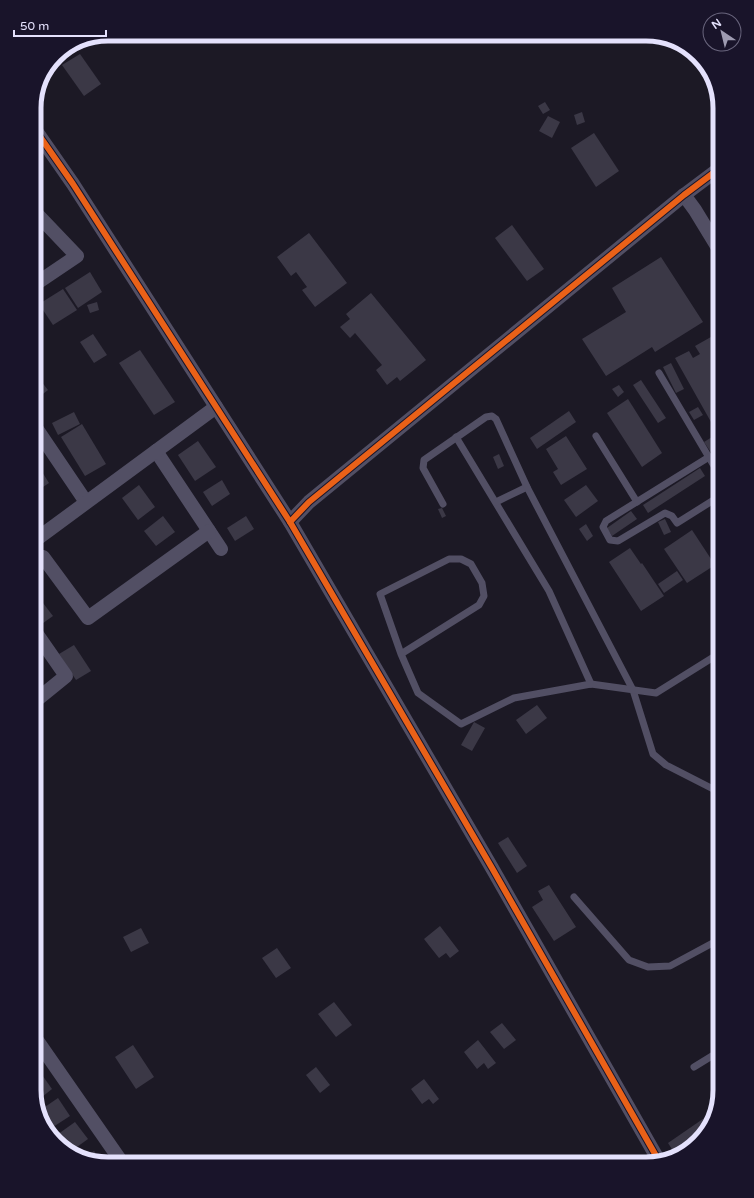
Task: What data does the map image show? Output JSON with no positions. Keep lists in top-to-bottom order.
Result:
{
  "scale_bar": "50 m",
  "north": "top left"
}
